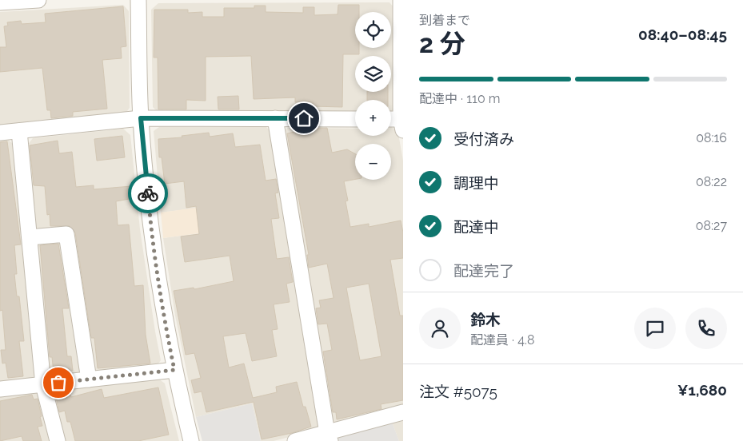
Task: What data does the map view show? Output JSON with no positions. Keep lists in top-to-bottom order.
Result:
{
  "page": {
    "heading": ["2 分", "到着まで", "08:40–08:45"],
    "panel": [
      "鈴木",
      "配達員 · 4.8",
      "注文 #5075",
      "¥1,680"
    ],
    "map_buttons": ["+", "−"],
    "bar": "配達中 · 110 m",
    "list": [
      ["受付済み", "08:16"],
      ["調理中", "08:22"],
      ["配達中", "08:27"],
      "配達完了"
    ]
  }
}
